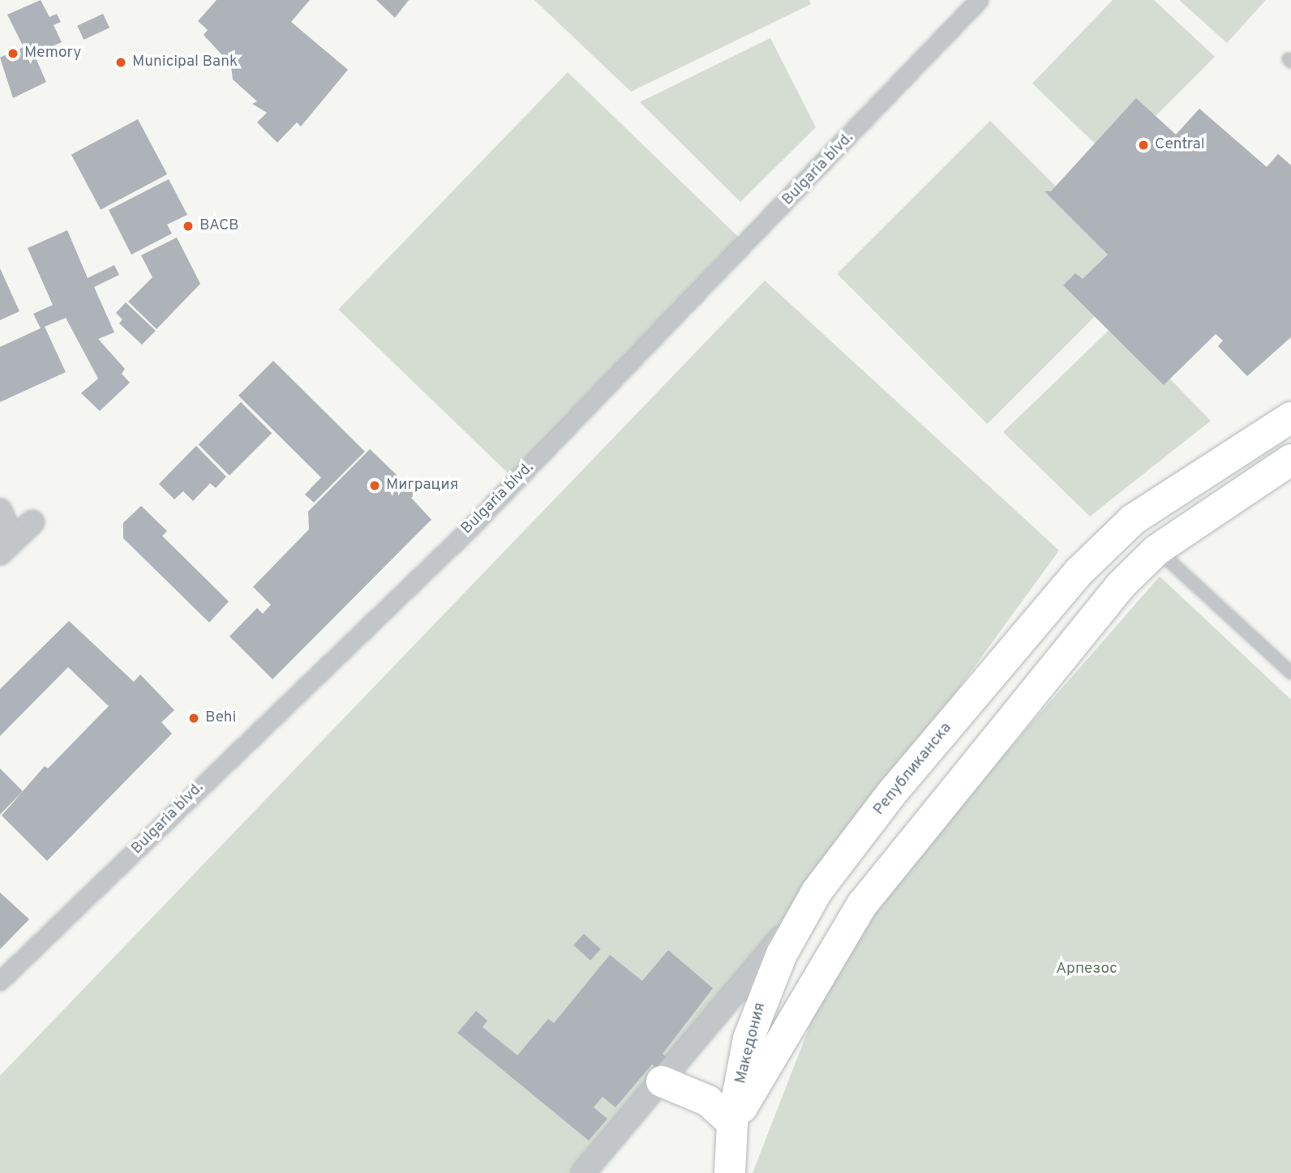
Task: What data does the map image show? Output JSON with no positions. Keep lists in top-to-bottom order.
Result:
{
  "streets": {
    "main road": ["Републиканска", "Македония"],
    "street": ["Bulgaria blvd."]
  },
  "crossings": [
    ["Републиканска", "Македония"]
  ],
  "parks": ["Арпезос"],
  "places": [
    "Memory",
    "Municipal Bank",
    "Central",
    "BACB",
    "Миграция",
    "Behi"
  ]
}
